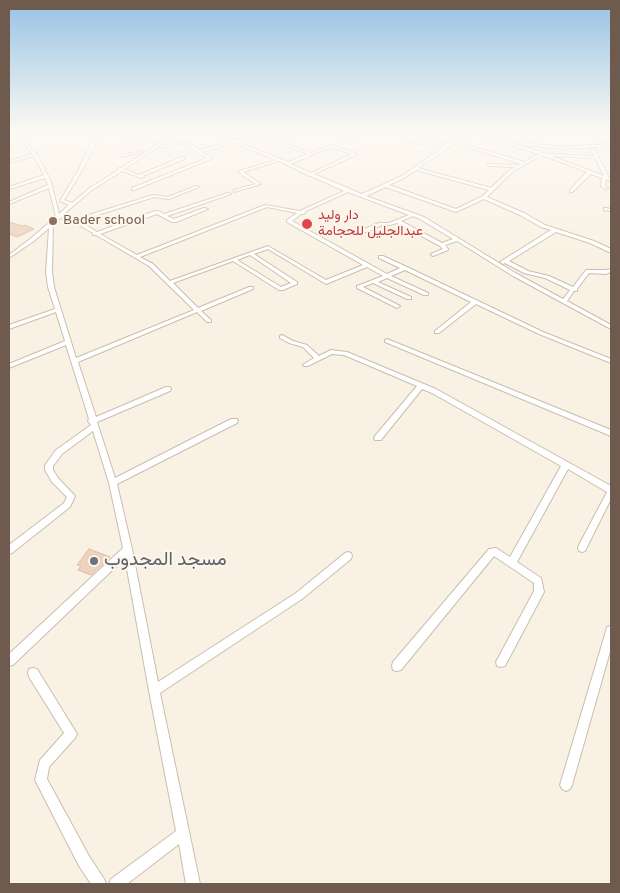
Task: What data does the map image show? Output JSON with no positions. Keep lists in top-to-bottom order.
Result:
{
  "places": ["Bader school", "دار وليد عبدالجليل للحجامة", "مسجد المجدوب"]
}
